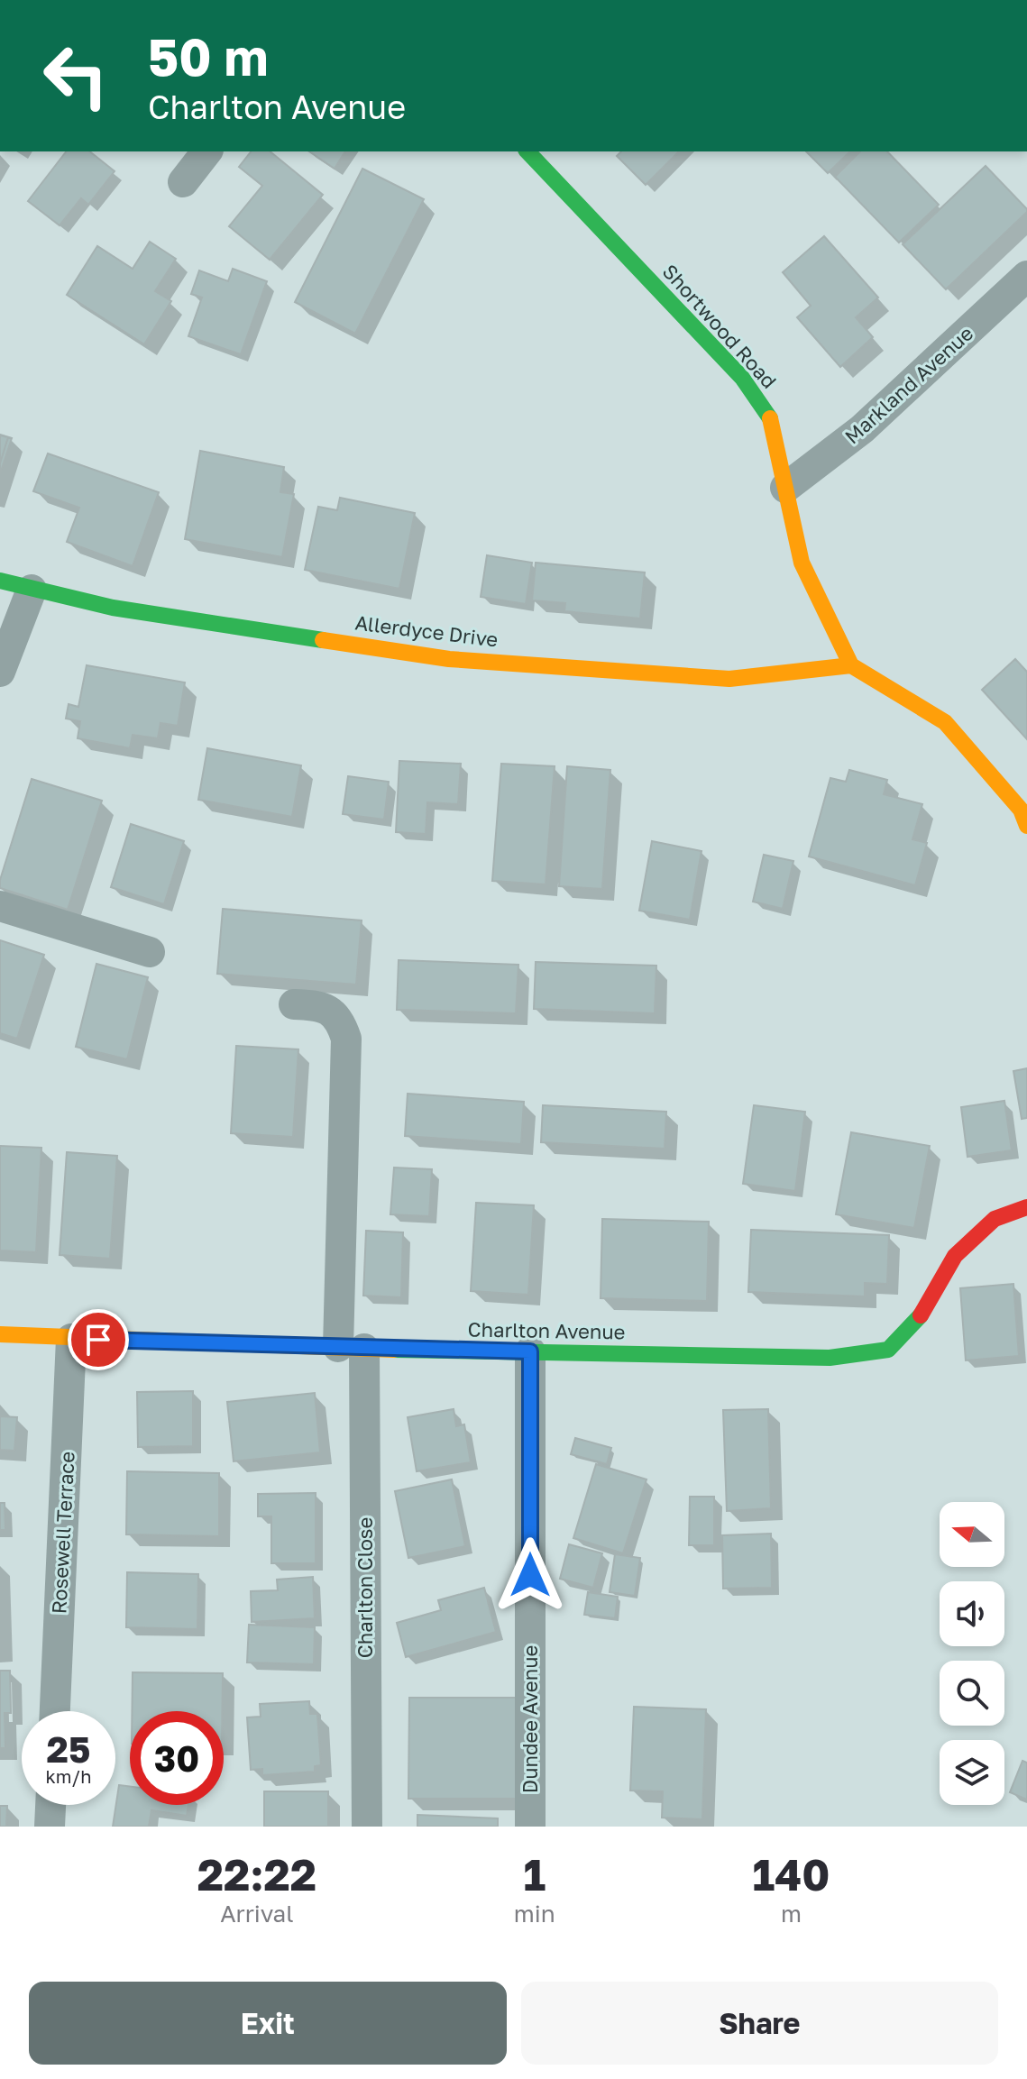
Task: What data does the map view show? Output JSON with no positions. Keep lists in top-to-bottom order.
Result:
{
  "streets": {
    "street": [
      "Shortwood Road",
      "Markland Avenue",
      "Allerdyce Drive",
      "Charlton Avenue",
      "Rosewell Terrace",
      "Charlton Close",
      "Dundee Avenue"
    ]
  },
  "crossings": [
    ["Shortwood Road", "Markland Avenue"],
    ["Shortwood Road", "Allerdyce Drive"],
    ["Charlton Avenue", "Rosewell Terrace"],
    ["Charlton Avenue", "Charlton Close"],
    ["Charlton Avenue", "Dundee Avenue"]
  ],
  "north": "left",
  "page": {
    "turn": ["50 m", "Charlton Avenue"],
    "speed": "25 km/h",
    "limit": "30",
    "eta": [
      "22:22",
      "Arrival",
      "1",
      "min",
      "140",
      "m"
    ],
    "buttons": ["Exit", "Share"]
  }
}
